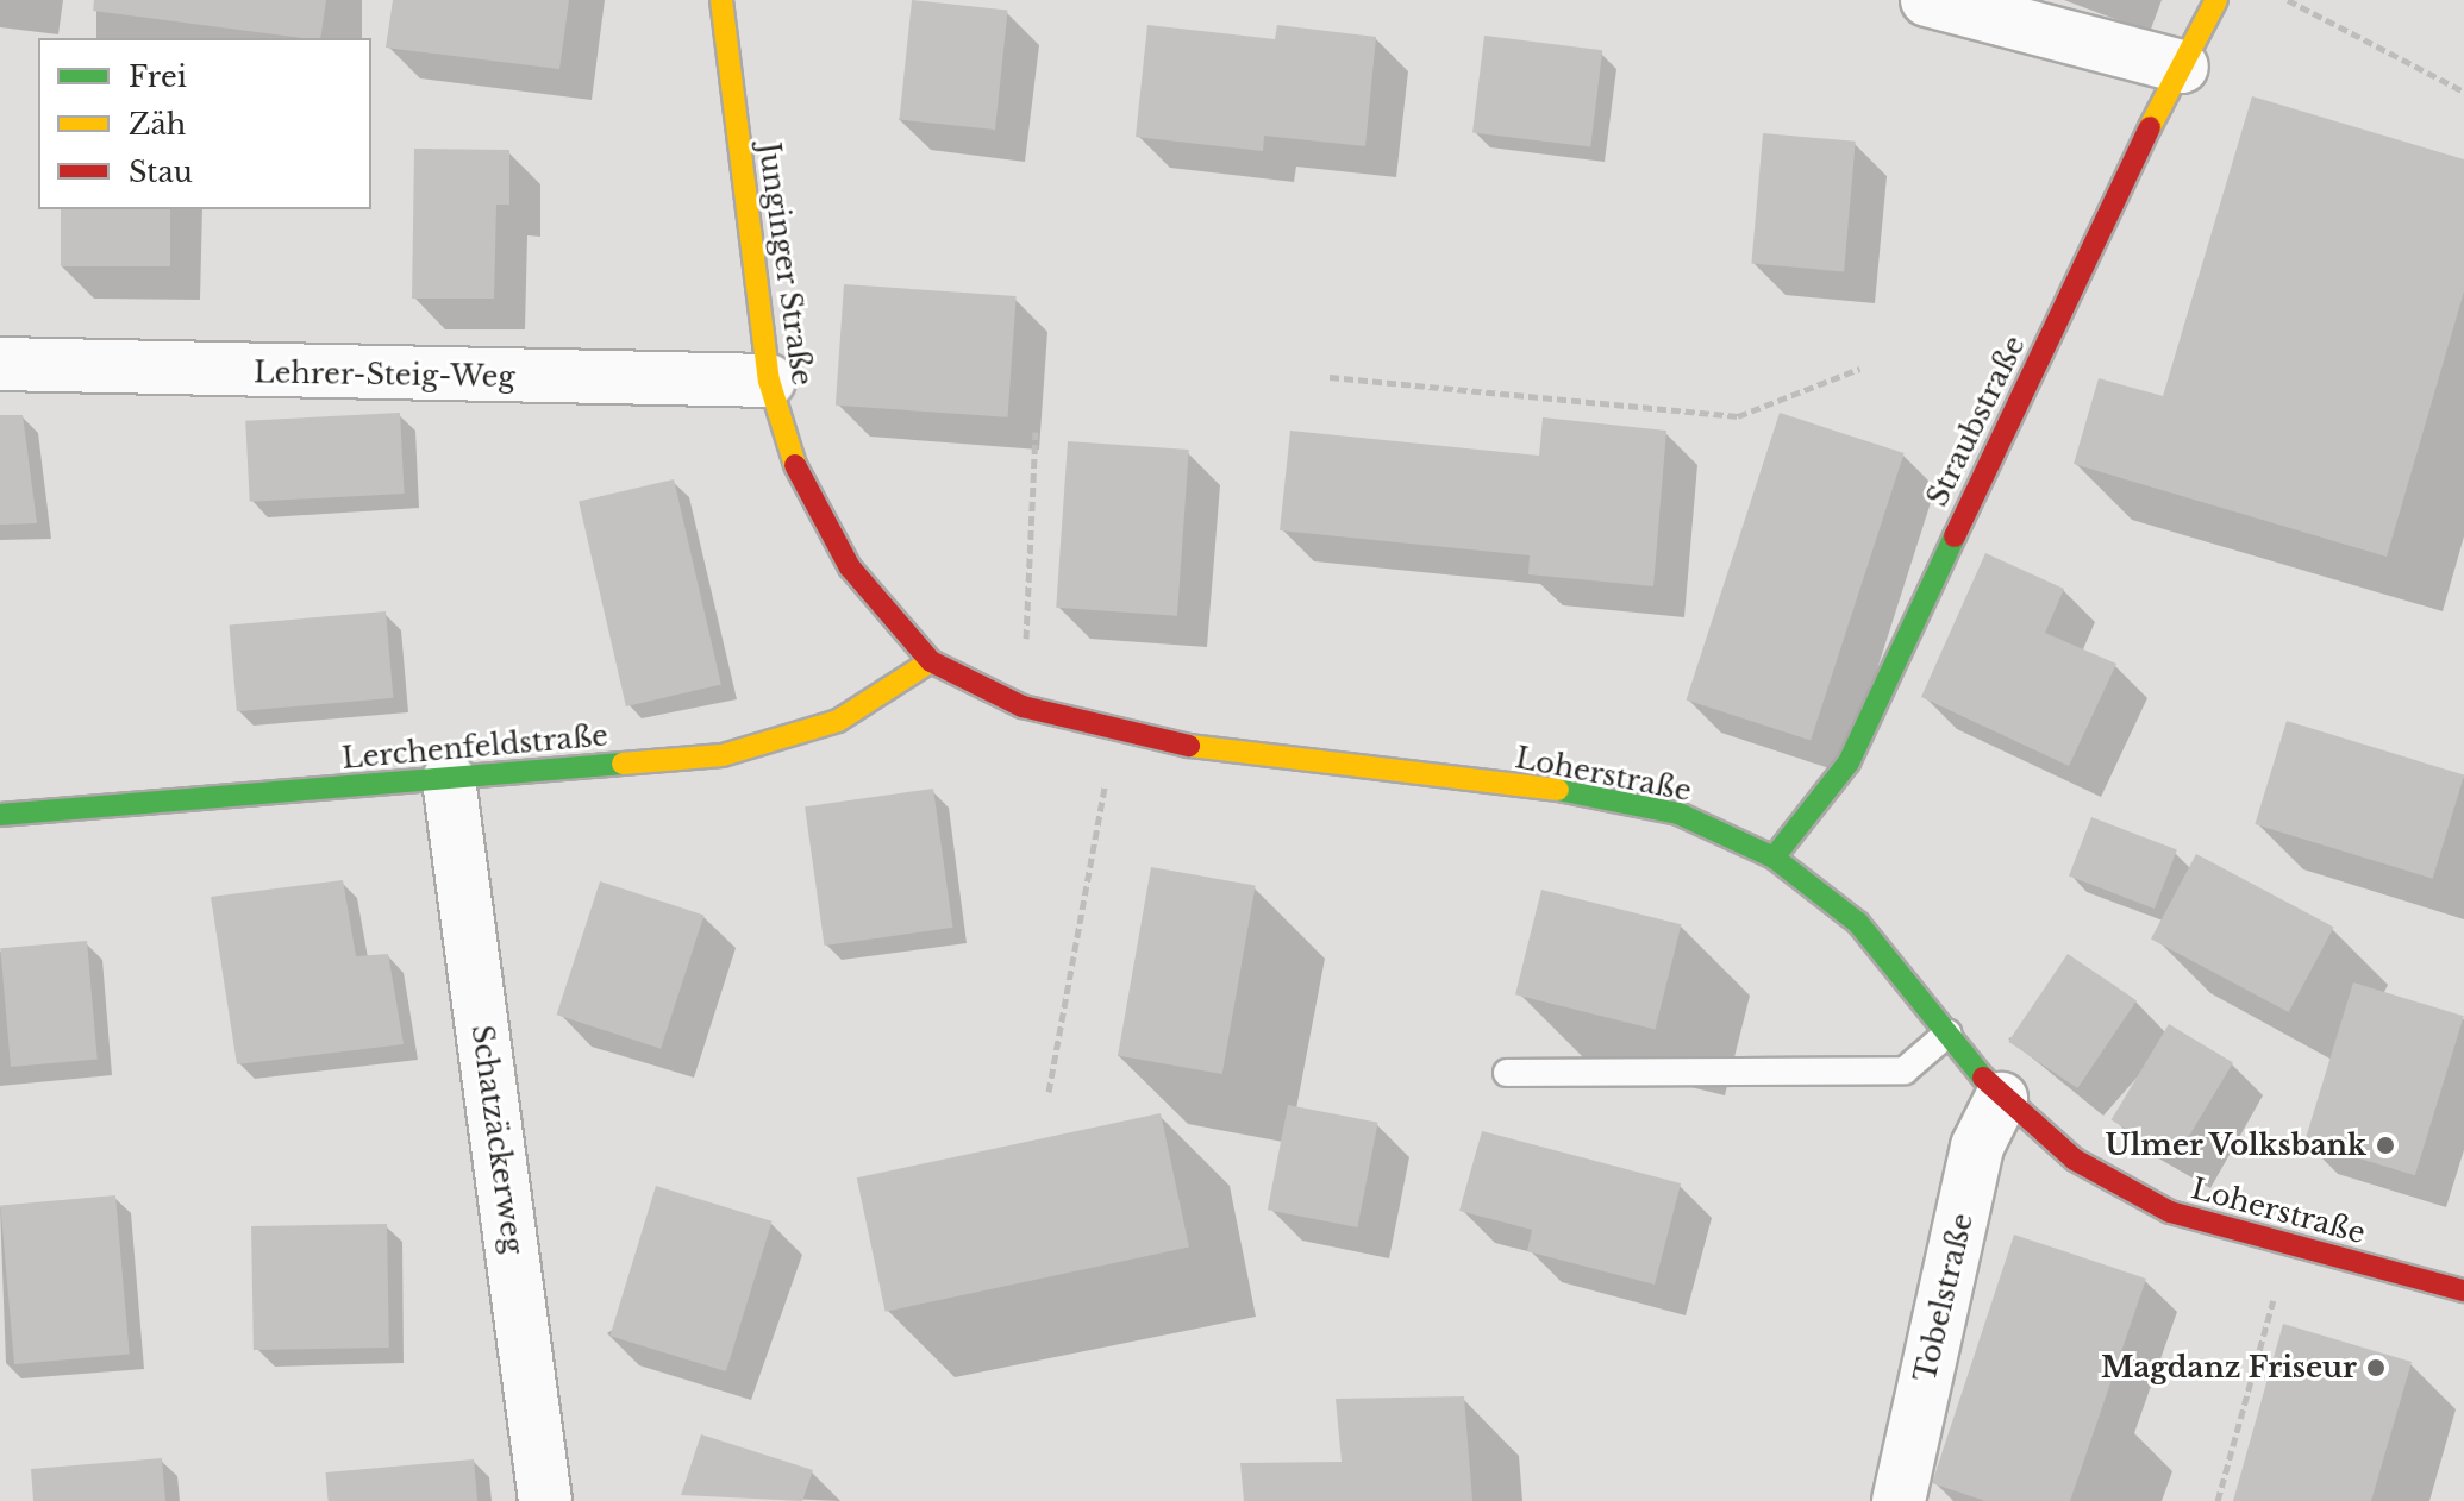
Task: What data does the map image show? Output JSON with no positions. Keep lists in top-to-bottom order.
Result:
{
  "streets": {
    "street": [
      "Junginger Straße",
      "Lehrer-Steig-Weg",
      "Straubstraße",
      "Lerchenfeldstraße",
      "Loherstraße",
      "Schatzäckerweg",
      "Tobelstraße"
    ]
  },
  "crossings": [
    ["Junginger Straße", "Lehrer-Steig-Weg"],
    ["Junginger Straße", "Lerchenfeldstraße"],
    ["Junginger Straße", "Loherstraße"],
    ["Straubstraße", "Loherstraße"],
    ["Lerchenfeldstraße", "Loherstraße"],
    ["Lerchenfeldstraße", "Schatzäckerweg"],
    ["Loherstraße", "Tobelstraße"]
  ],
  "places": ["Ulmer Volksbank", "Magdanz Friseur"],
  "legend": ["Frei", "Zäh", "Stau"]
}
